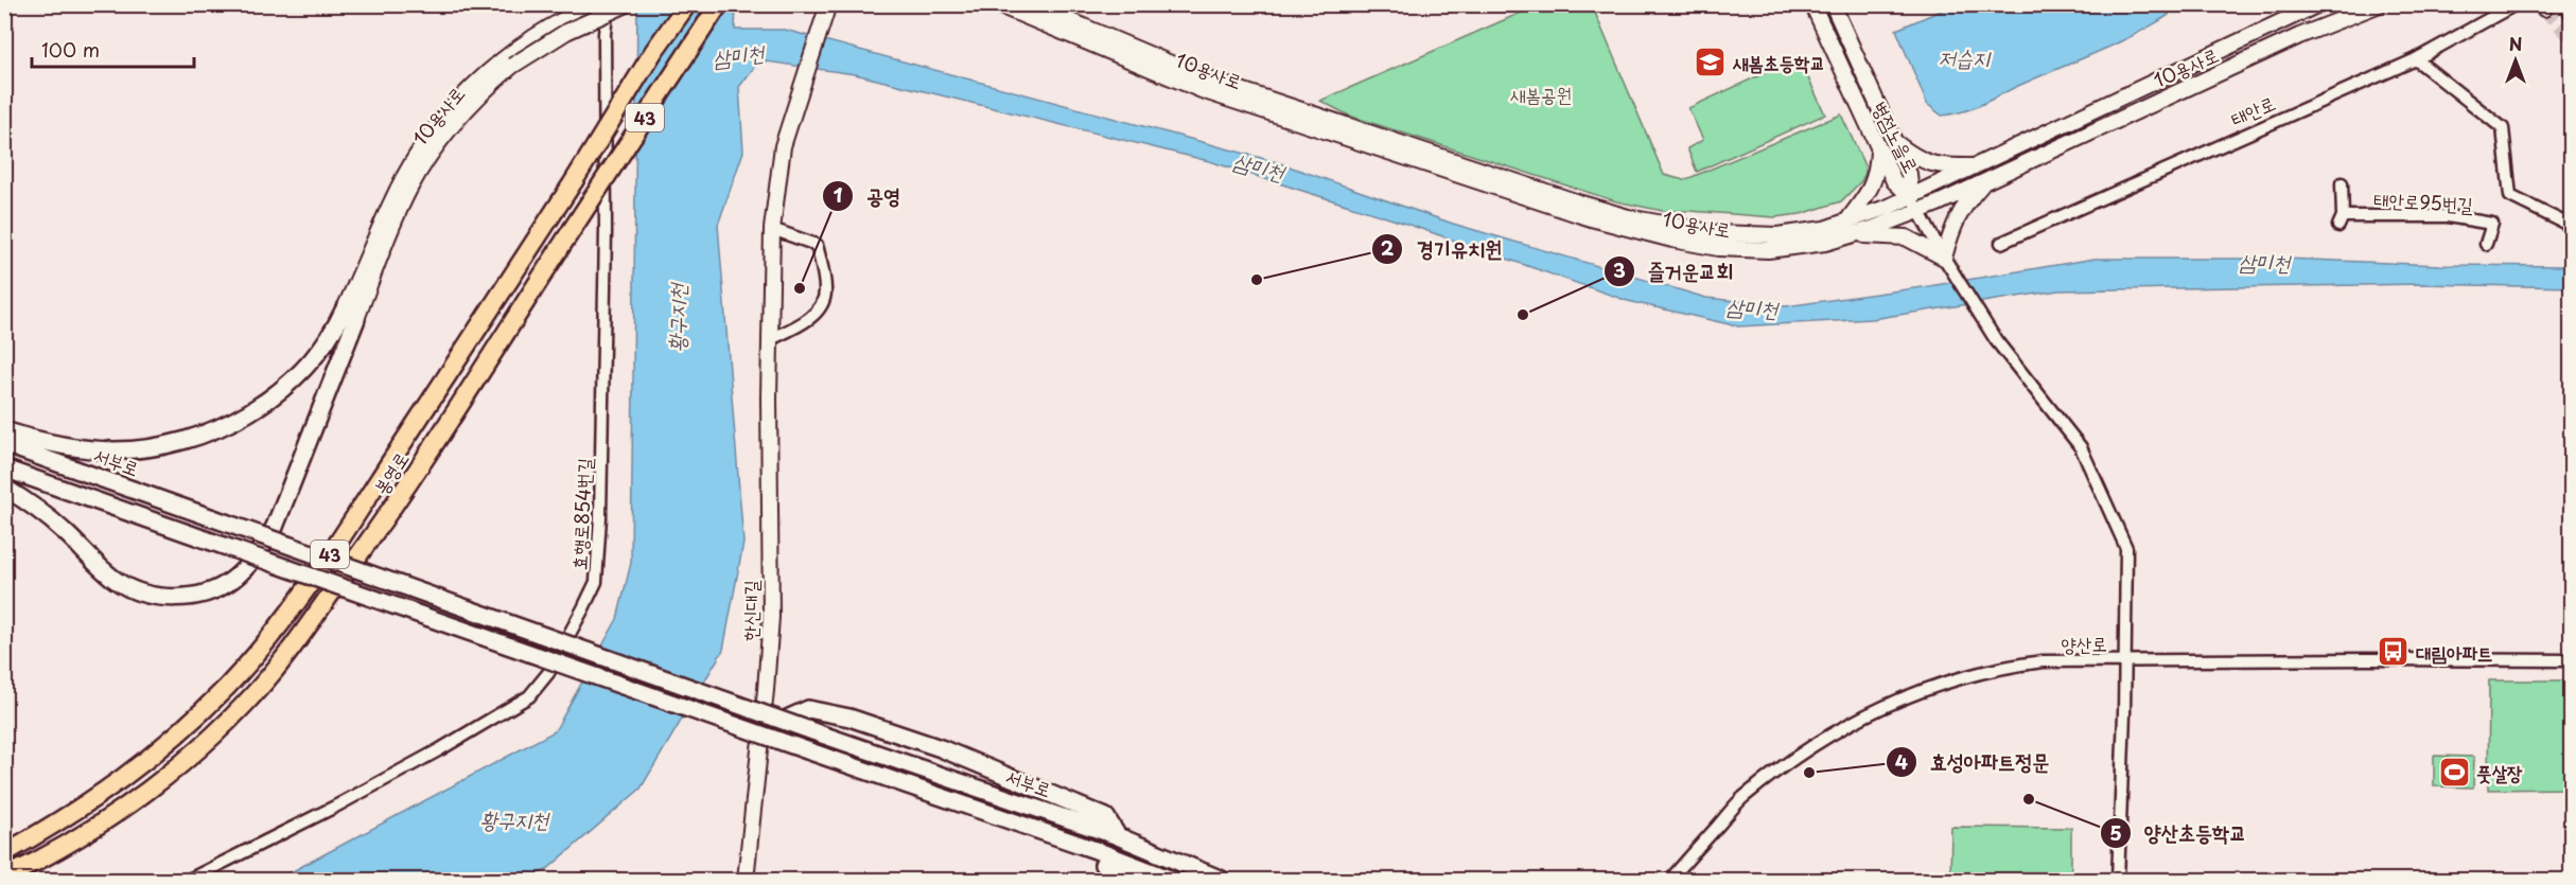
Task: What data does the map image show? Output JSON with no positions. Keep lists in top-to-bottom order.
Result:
{
  "streets": {
    "highway": ["43", "봉영로"],
    "main road": ["서부로"],
    "street": [
      "10용사로",
      "태안로",
      "병점노을로",
      "태안로95번길",
      "효행로854번길",
      "한신대길",
      "양산로"
    ]
  },
  "crossings": [
    ["10용사로", "병점노을로"]
  ],
  "water": ["삼미천", "저습지", "황구지천"],
  "parks": ["새봄공원"],
  "places": {
    "school or university": ["새봄초등학교"],
    "other": [
      "경기유치원",
      "공영",
      "즐거운교회",
      "효성아파트정문",
      "양산초등학교"
    ],
    "bus stop": ["대림아파트"],
    "sports": ["풋살장"]
  },
  "scale_bar": "100 m",
  "north": "top"
}
